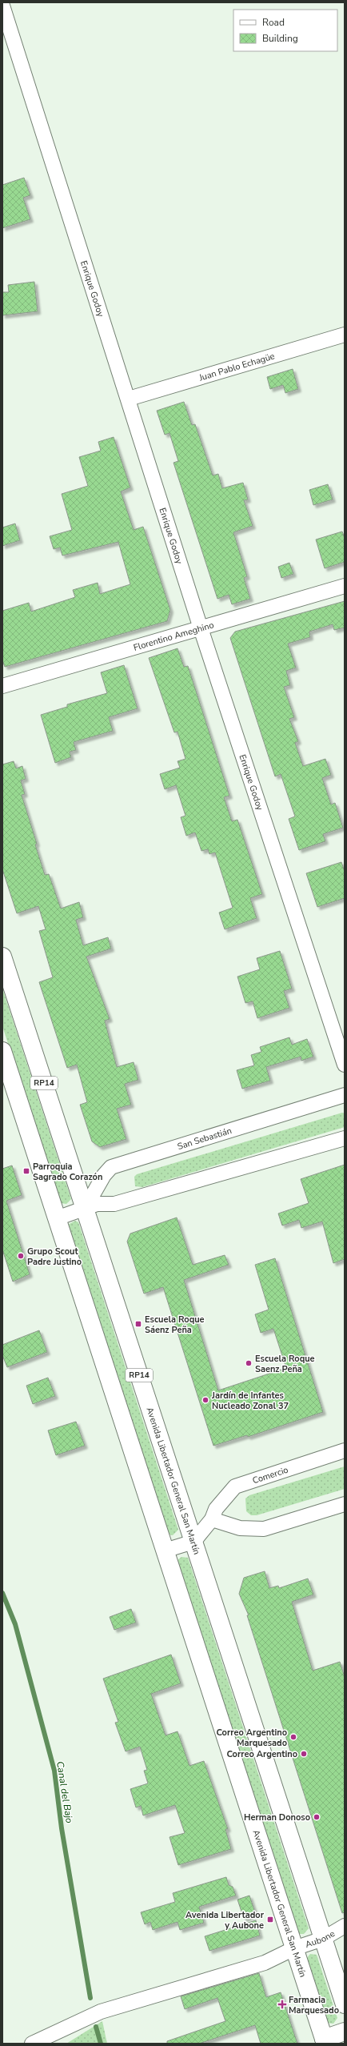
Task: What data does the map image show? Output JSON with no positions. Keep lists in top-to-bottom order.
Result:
{
  "streets": {
    "main road": ["RP14", "Avenida Libertador General San Martín"],
    "street": [
      "Enrique Godoy",
      "Juan Pablo Echagüe",
      "Florentino Ameghino",
      "San Sebastián",
      "Comercio",
      "Aubone"
    ]
  },
  "crossings": [
    ["Enrique Godoy", "Juan Pablo Echagüe"],
    ["Enrique Godoy", "Florentino Ameghino"],
    ["San Sebastián", "Avenida Libertador General San Martín"],
    ["Comercio", "Avenida Libertador General San Martín"],
    ["Avenida Libertador General San Martín", "Aubone"]
  ],
  "water": ["Canal del Bajo"],
  "places": {
    "transit": ["Parroquia Sagrado Corazón", "Escuela Roque Sáenz Peña", "Avenida Libertador y Aubone"],
    "other": [
      "Grupo Scout Padre Justino",
      "Escuela Roque Saenz Peña",
      "Jardín de Infantes Nucleado Zonal 37",
      "Correo Argentino Marquesado",
      "Correo Argentino",
      "Herman Donoso"
    ],
    "health": ["Farmacia Marquesado"]
  },
  "legend": ["Road", "Building"]
}
